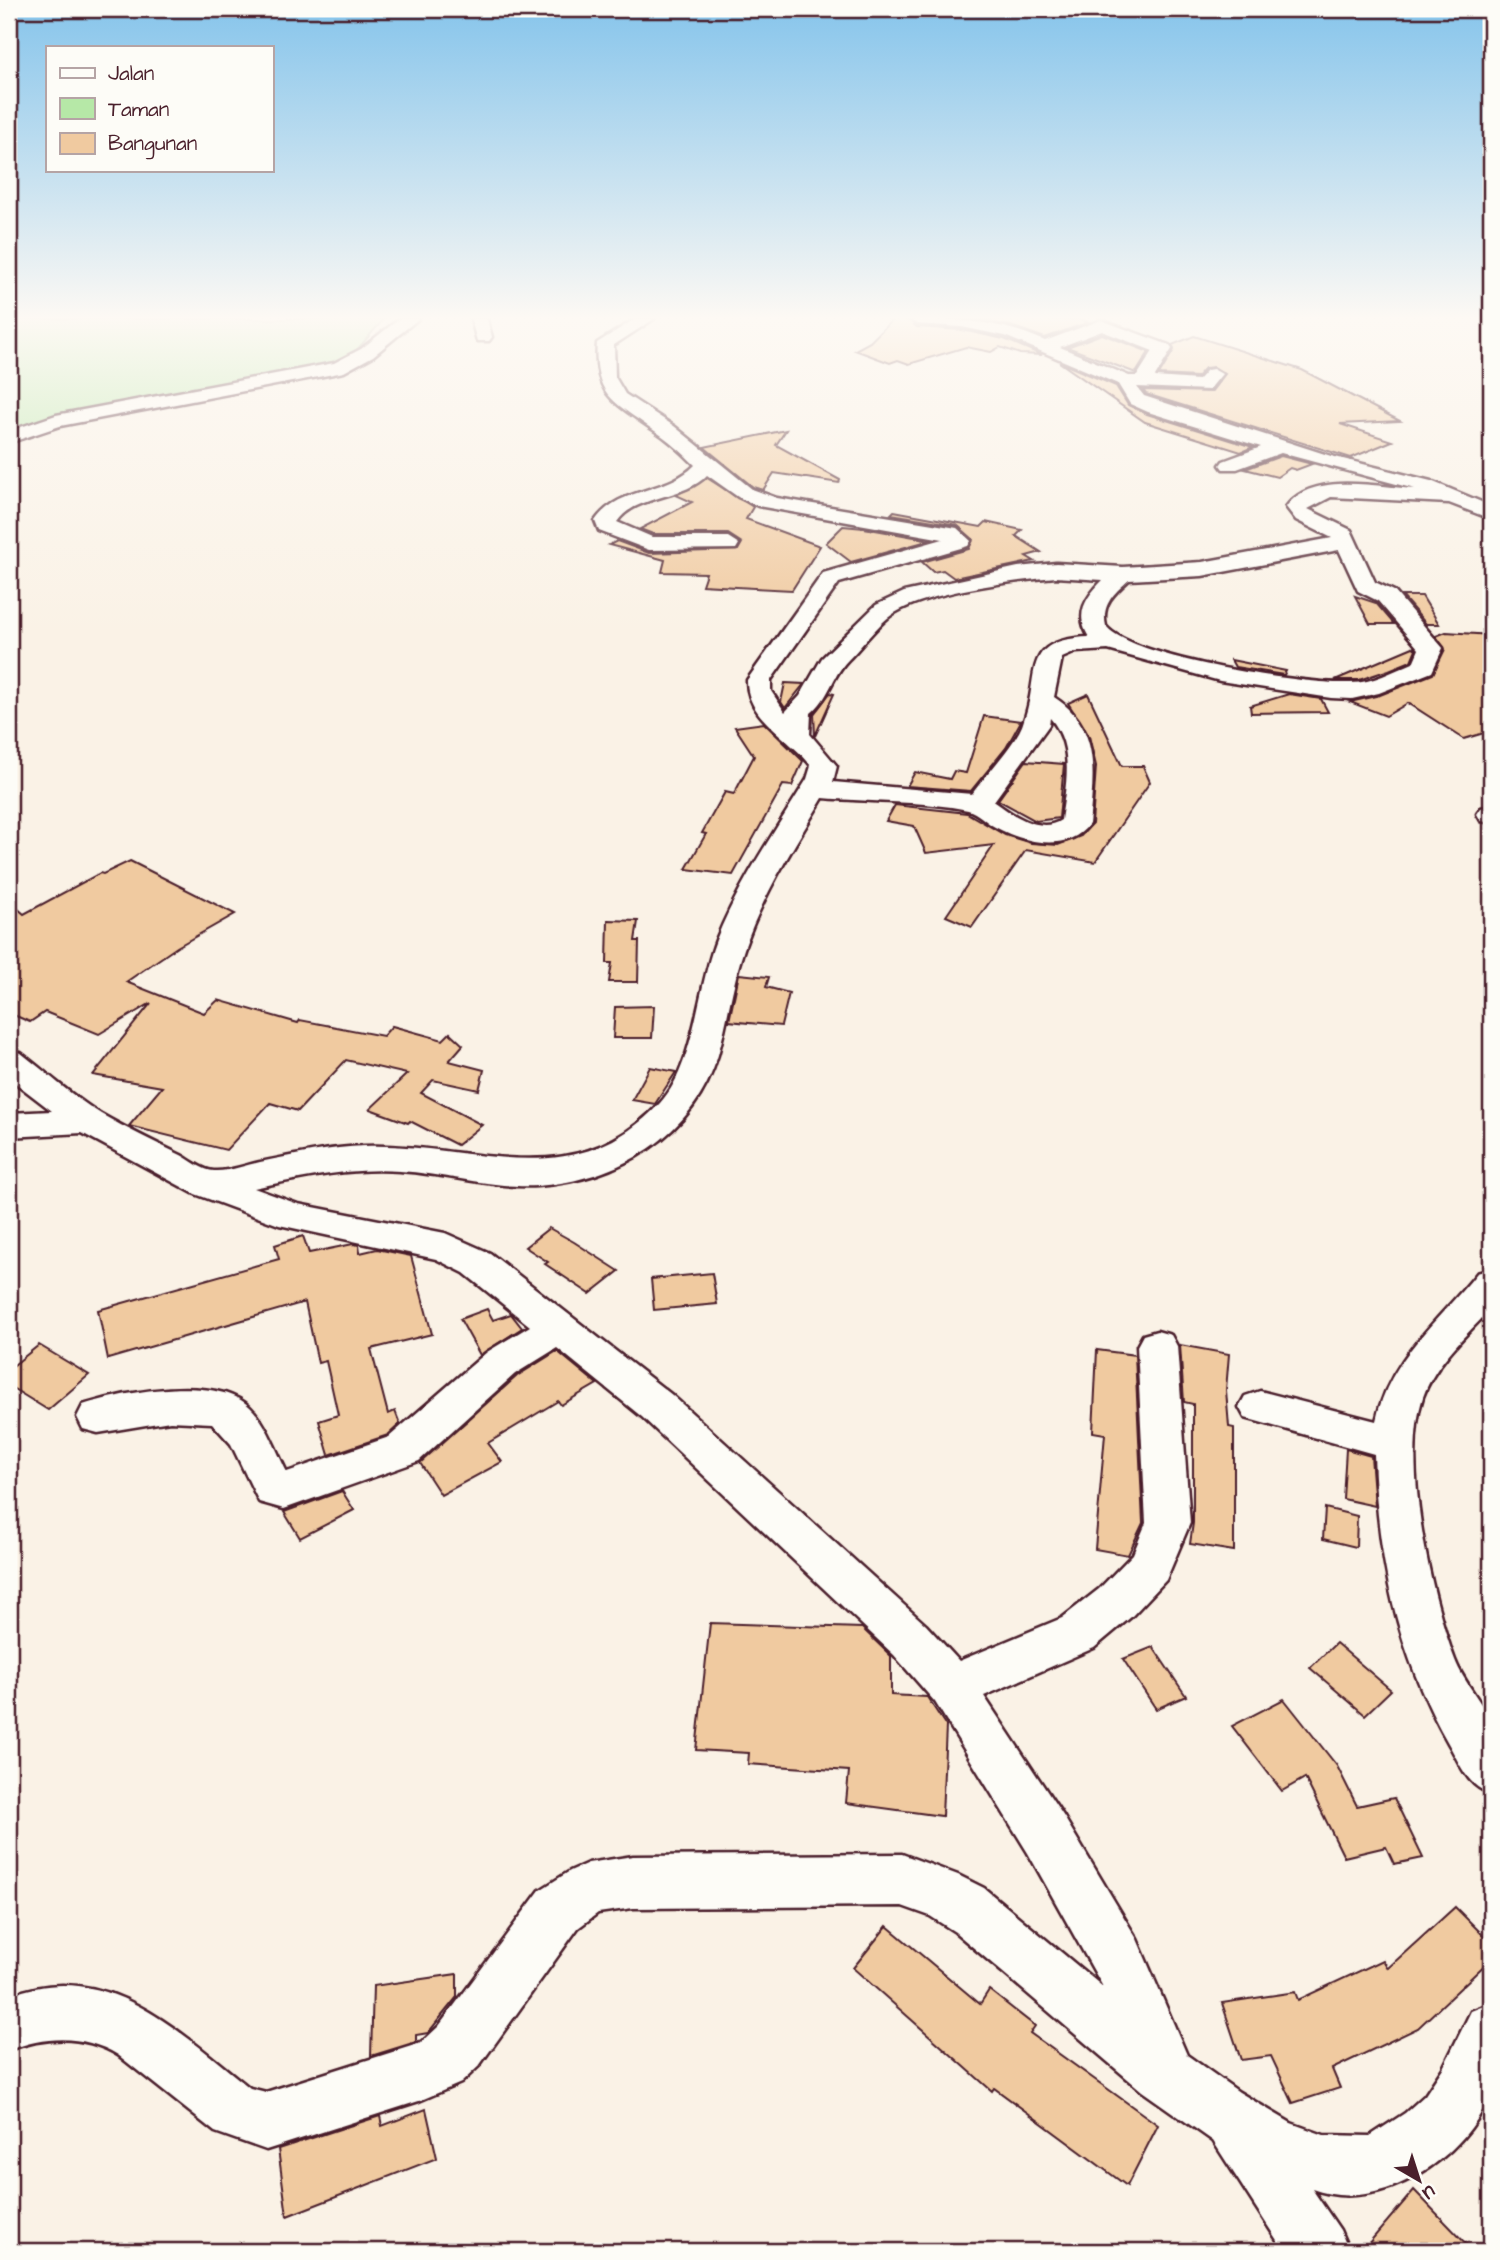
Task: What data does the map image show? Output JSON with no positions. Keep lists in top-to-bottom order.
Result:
{
  "legend": ["Jalan", "Taman", "Bangunan"],
  "north": "bottom right"
}
